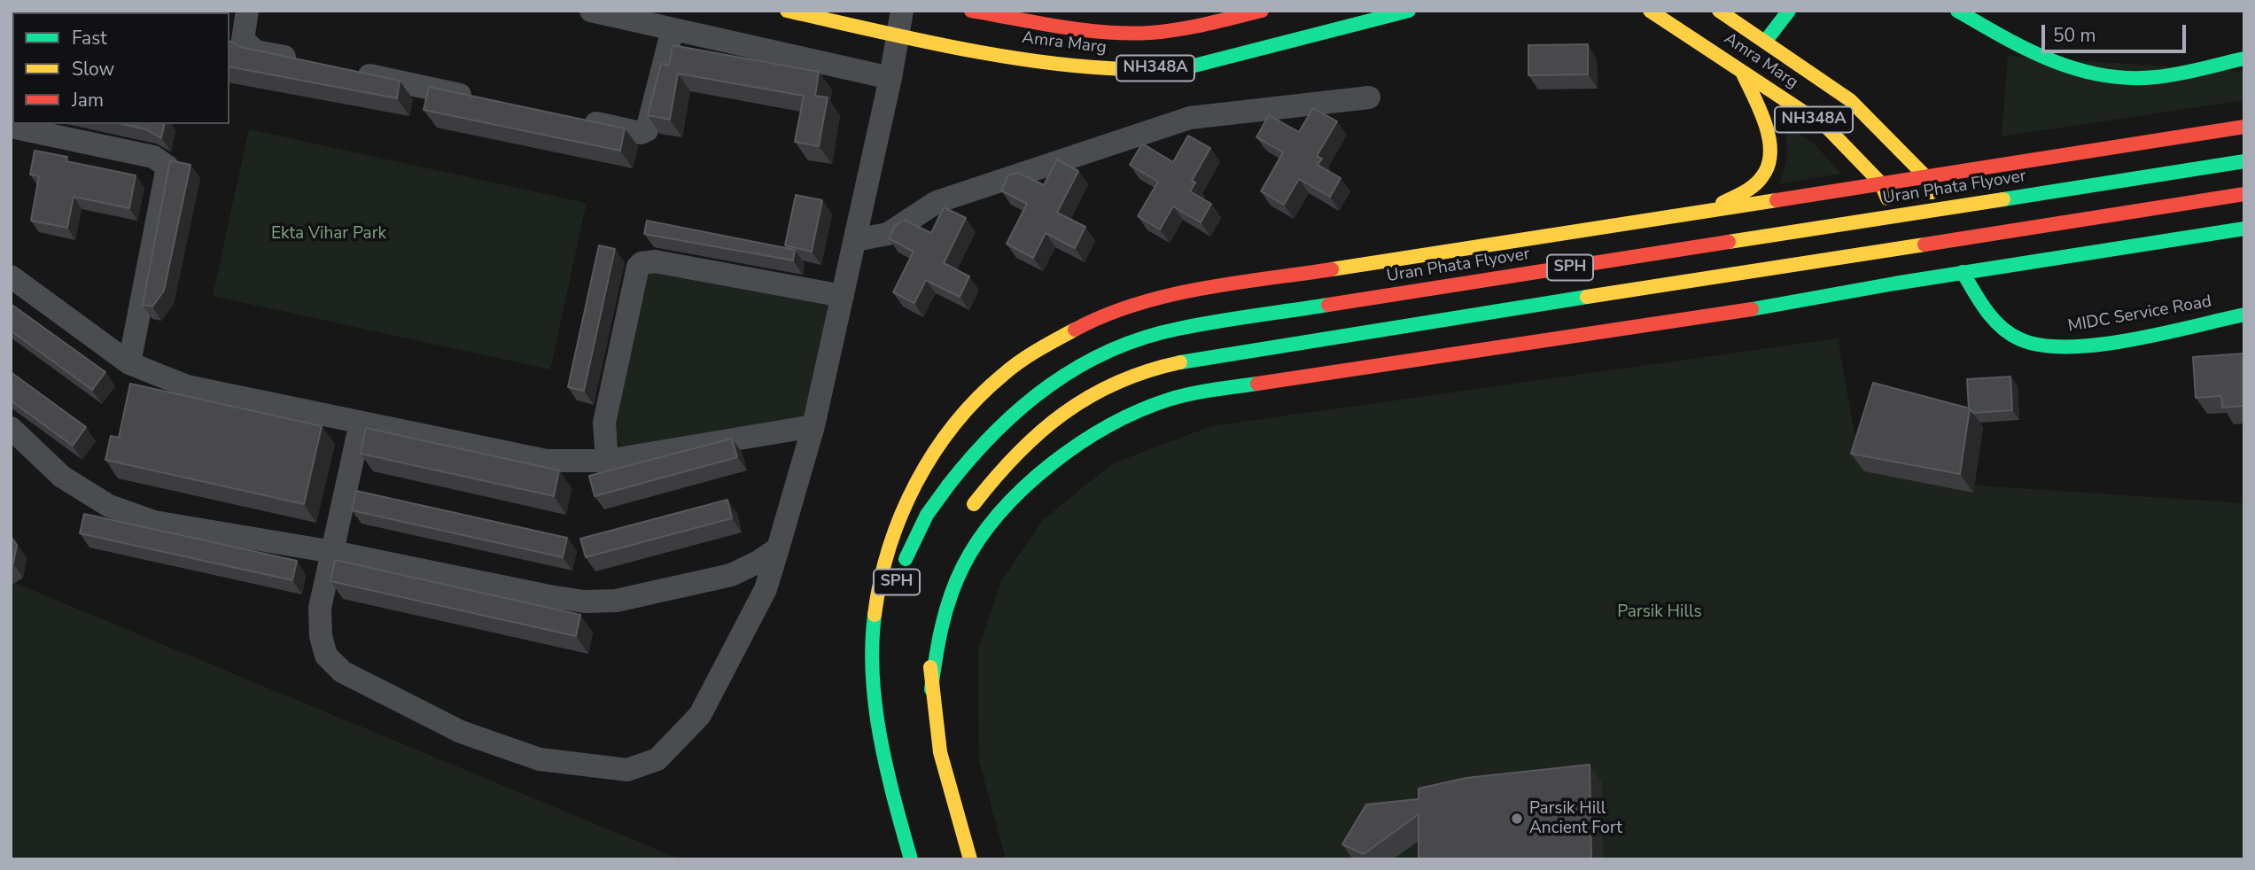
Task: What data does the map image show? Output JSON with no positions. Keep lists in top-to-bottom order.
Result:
{
  "streets": {
    "main road": [
      "Amra Marg",
      "NH348A",
      "Uran Phata Flyover",
      "SPH",
      "MIDC Service Road"
    ]
  },
  "crossings": [
    ["Amra Marg", "MIDC Service Road"]
  ],
  "parks": ["Ekta Vihar Park", "Parsik Hills"],
  "places": ["Parsik Hill Ancient Fort"],
  "legend": ["Fast", "Slow", "Jam"],
  "scale_bar": "50 m"
}
